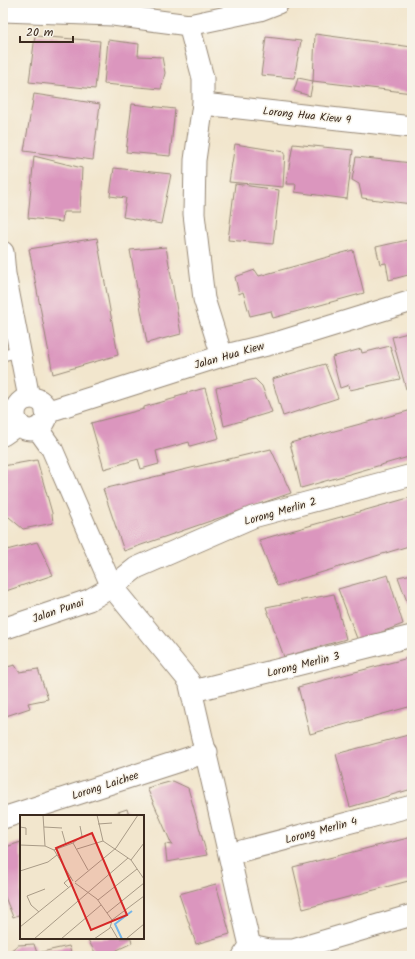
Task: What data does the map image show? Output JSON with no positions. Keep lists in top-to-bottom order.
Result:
{
  "streets": {
    "street": [
      "Lorong Hua Kiew 9",
      "Jalan Hua Kiew",
      "Lorong Merlin 2",
      "Jalan Punai",
      "Lorong Merlin 3",
      "Lorong Laichee",
      "Lorong Merlin 4"
    ]
  },
  "crossings": [
    ["Lorong Merlin 2", "Jalan Punai"]
  ],
  "scale_bar": "20 m"
}
